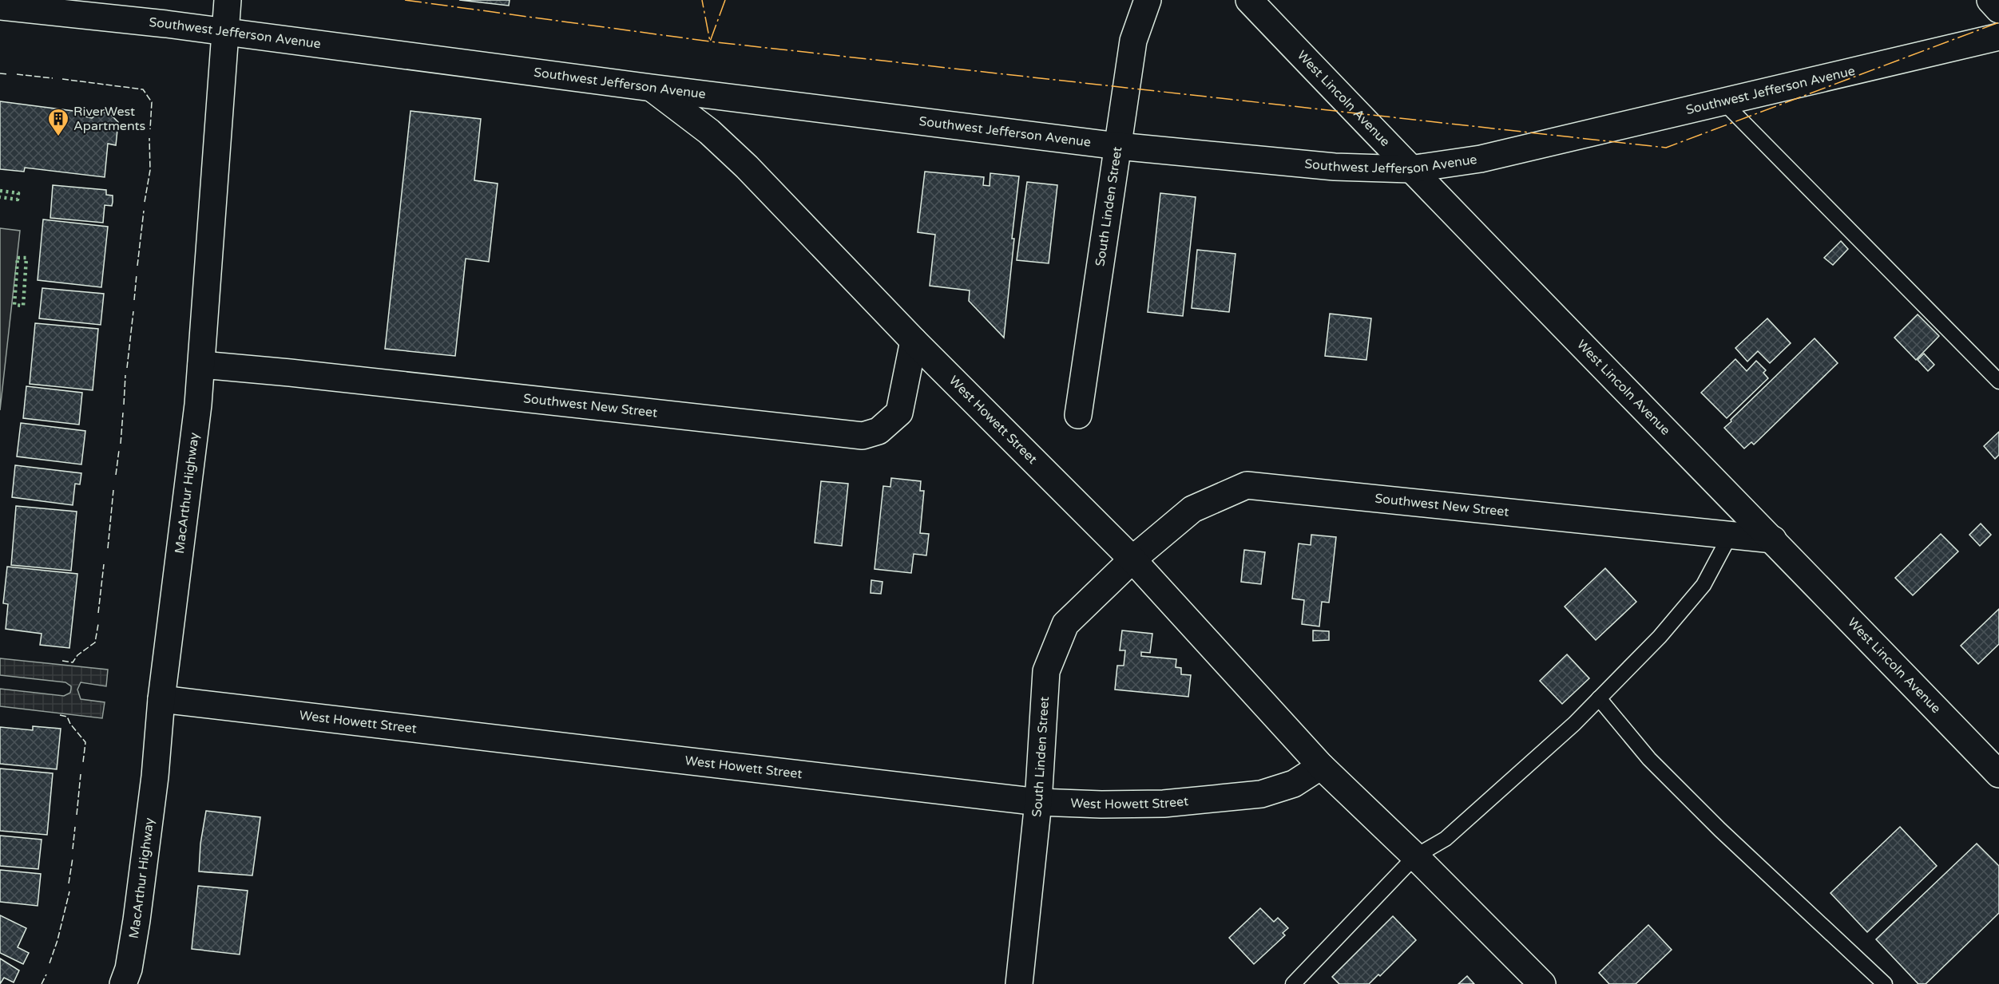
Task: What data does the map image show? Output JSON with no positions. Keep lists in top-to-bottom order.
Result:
{
  "streets": {
    "main road": [
      "Southwest Jefferson Avenue",
      "West Lincoln Avenue",
      "South Linden Street",
      "Southwest New Street",
      "West Howett Street",
      "MacArthur Highway"
    ]
  },
  "crossings": [
    ["Southwest Jefferson Avenue", "West Lincoln Avenue"],
    ["Southwest Jefferson Avenue", "South Linden Street"],
    ["Southwest Jefferson Avenue", "West Howett Street"],
    ["Southwest Jefferson Avenue", "MacArthur Highway"],
    ["West Lincoln Avenue", "Southwest New Street"],
    ["South Linden Street", "Southwest New Street"],
    ["South Linden Street", "West Howett Street"],
    ["Southwest New Street", "West Howett Street"],
    ["Southwest New Street", "MacArthur Highway"],
    ["West Howett Street", "MacArthur Highway"]
  ],
  "places": {
    "building": ["RiverWest Apartments"]
  }
}
